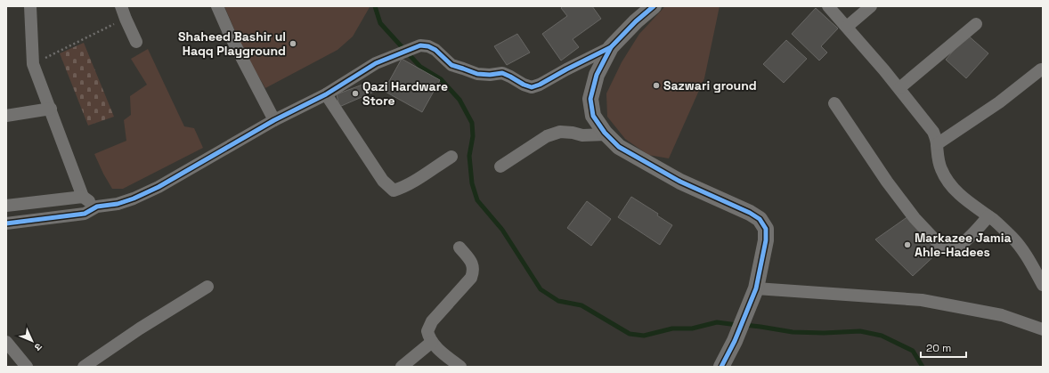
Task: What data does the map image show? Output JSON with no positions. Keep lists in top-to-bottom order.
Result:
{
  "places": [
    "Shaheed Bashir ul Haqq Playground",
    "Sazwari ground",
    "Qazi Hardware Store",
    "Markazee Jamia Ahle-Hadees"
  ],
  "scale_bar": "20 m",
  "north": "bottom right"
}
